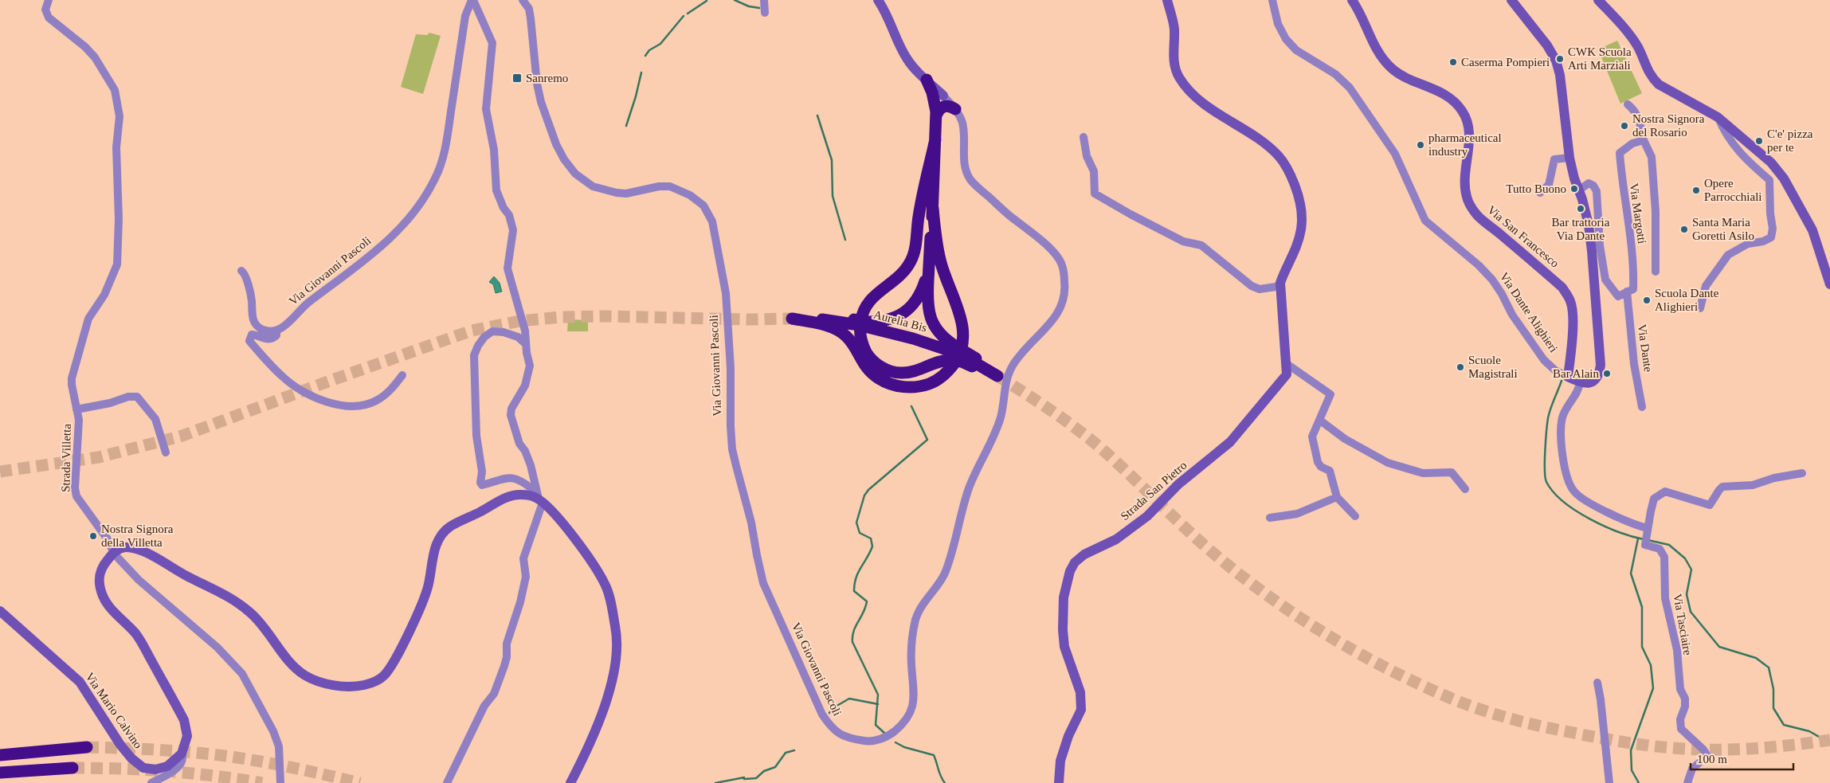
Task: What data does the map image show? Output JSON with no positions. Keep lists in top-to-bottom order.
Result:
{
  "streets": {
    "highway": ["Aurelia Bis"],
    "street": [
      "Via Margotti",
      "Via San Francesco",
      "Via Giovanni Pascoli",
      "Via Dante Alighieri",
      "Via Dante",
      "Strada Villetta",
      "Strada San Pietro",
      "Via Tasciaire",
      "Via Mario Calvino"
    ]
  },
  "crossings": [
    ["Via Margotti", "Via Dante"],
    ["Via San Francesco", "Via Dante Alighieri"]
  ],
  "places": {
    "other": [
      "CWK Scuola Arti Marziali",
      "Caserma Pompieri",
      "Nostra Signora del Rosario",
      "C'e' pizza per te",
      "pharmaceutical industry",
      "Tutto Buono",
      "Opere Parrocchiali",
      "Bar trattoria Via Dante",
      "Santa Maria Goretti Asilo",
      "Scuola Dante Alighieri",
      "Scuole Magistrali",
      "Bar Alain",
      "Nostra Signora della Villetta"
    ],
    "transit": ["Sanremo"]
  },
  "scale_bar": "100 m"
}
